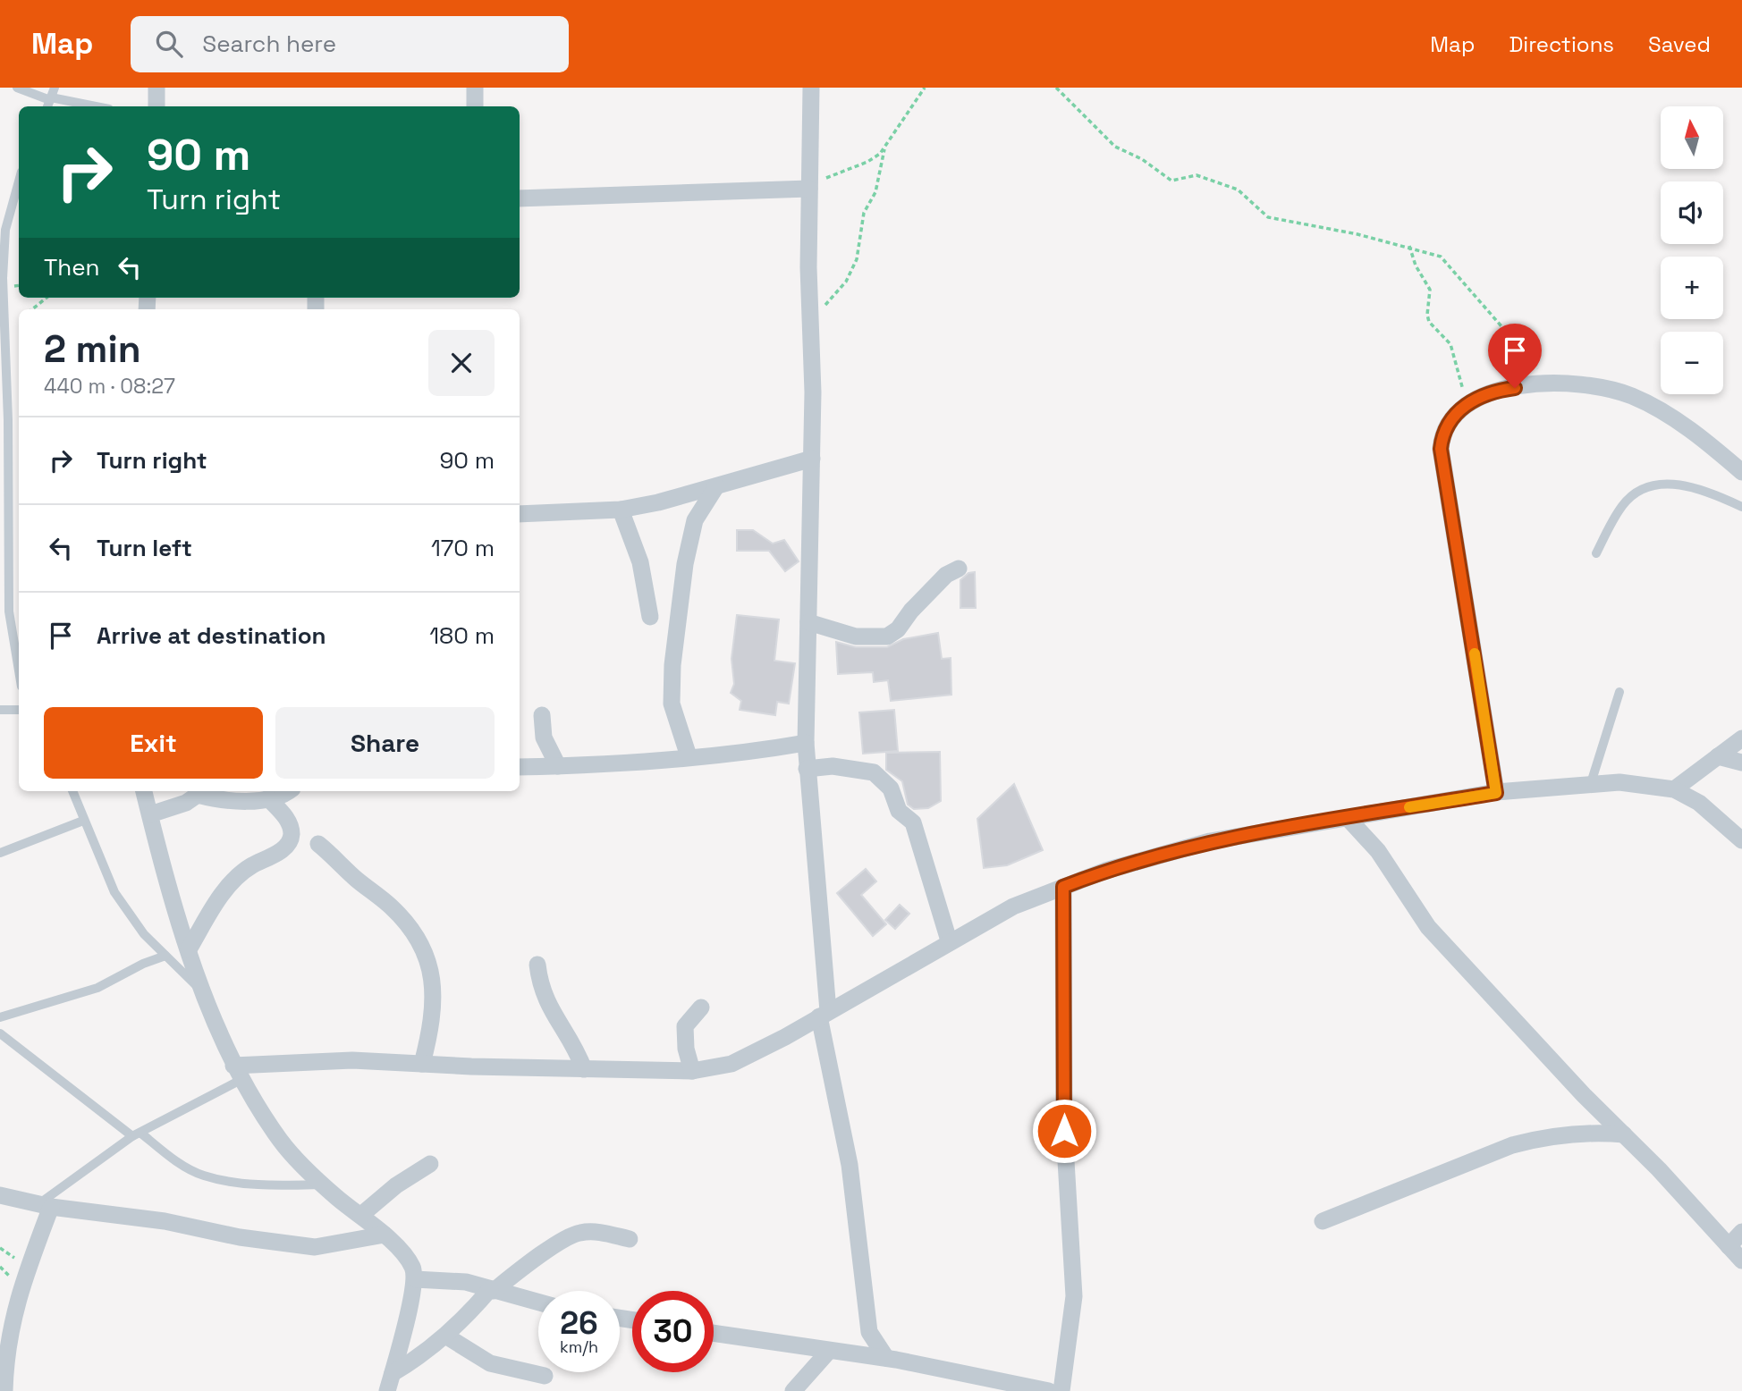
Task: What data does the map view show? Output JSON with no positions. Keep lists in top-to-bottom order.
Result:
{
  "north": "top",
  "page": {
    "header": "Map",
    "search": "Search here",
    "nav": ["Map", "Directions", "Saved"],
    "map_buttons": ["+", "−"],
    "turn": ["90 m", "Turn right"],
    "then": "Then",
    "heading": ["2 min", "440 m · 08:27"],
    "list": [
      {
        "name": "Turn right",
        "value": "90 m"
      },
      {
        "name": "Turn left",
        "value": "170 m"
      },
      {
        "name": "Arrive at destination",
        "value": "180 m"
      }
    ],
    "buttons": ["Exit", "Share"],
    "speed": "26 km/h",
    "limit": "30"
  }
}
